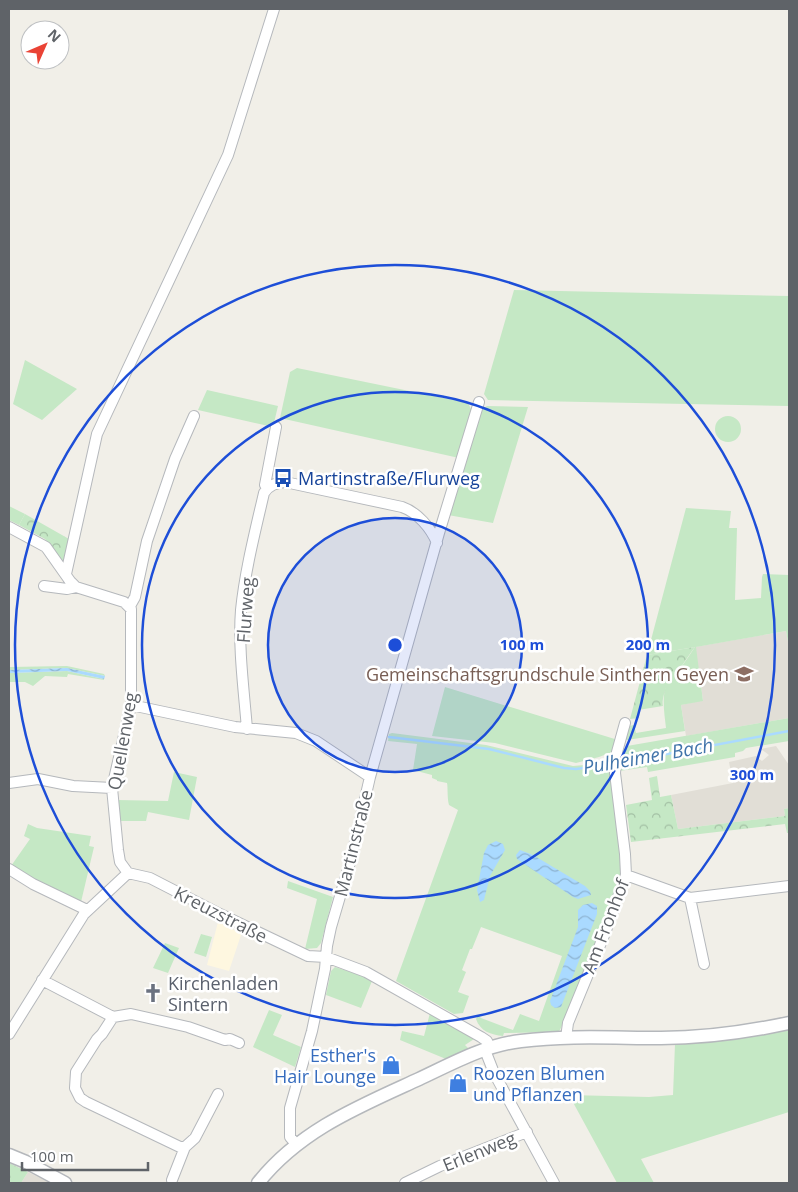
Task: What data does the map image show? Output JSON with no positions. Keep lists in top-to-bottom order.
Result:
{
  "streets": {
    "street": [
      "Flurweg",
      "Quellenweg",
      "Martinstraße",
      "Kreuzstraße",
      "Am Fronhof",
      "Erlenweg"
    ]
  },
  "crossings": [
    ["Quellenweg", "Kreuzstraße"],
    ["Martinstraße", "Kreuzstraße"]
  ],
  "water": ["Pulheimer Bach"],
  "places": {
    "bus stop": ["Martinstraße/Flurweg"],
    "school or university": ["Gemeinschaftsgrundschule Sinthern Geyen"],
    "church": ["Kirchenladen Sintern"],
    "shop": ["Esther's Hair Lounge", "Roozen Blumen und Pflanzen"]
  },
  "scale_bar": "100 m",
  "north": "top right",
  "rings": ["100 m", "200 m", "300 m"]
}
